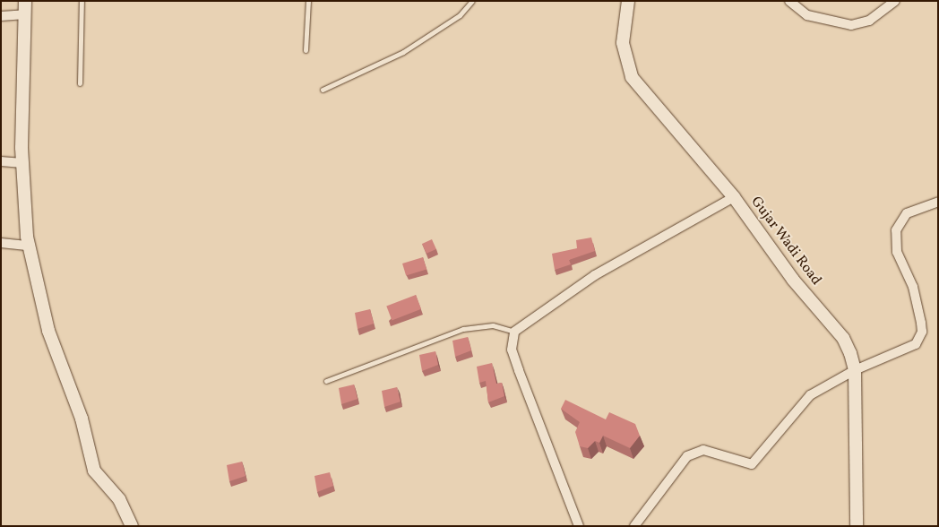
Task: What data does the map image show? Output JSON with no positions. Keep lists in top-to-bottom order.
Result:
{
  "streets": {
    "street": ["Gujar Wadi Road"]
  }
}
